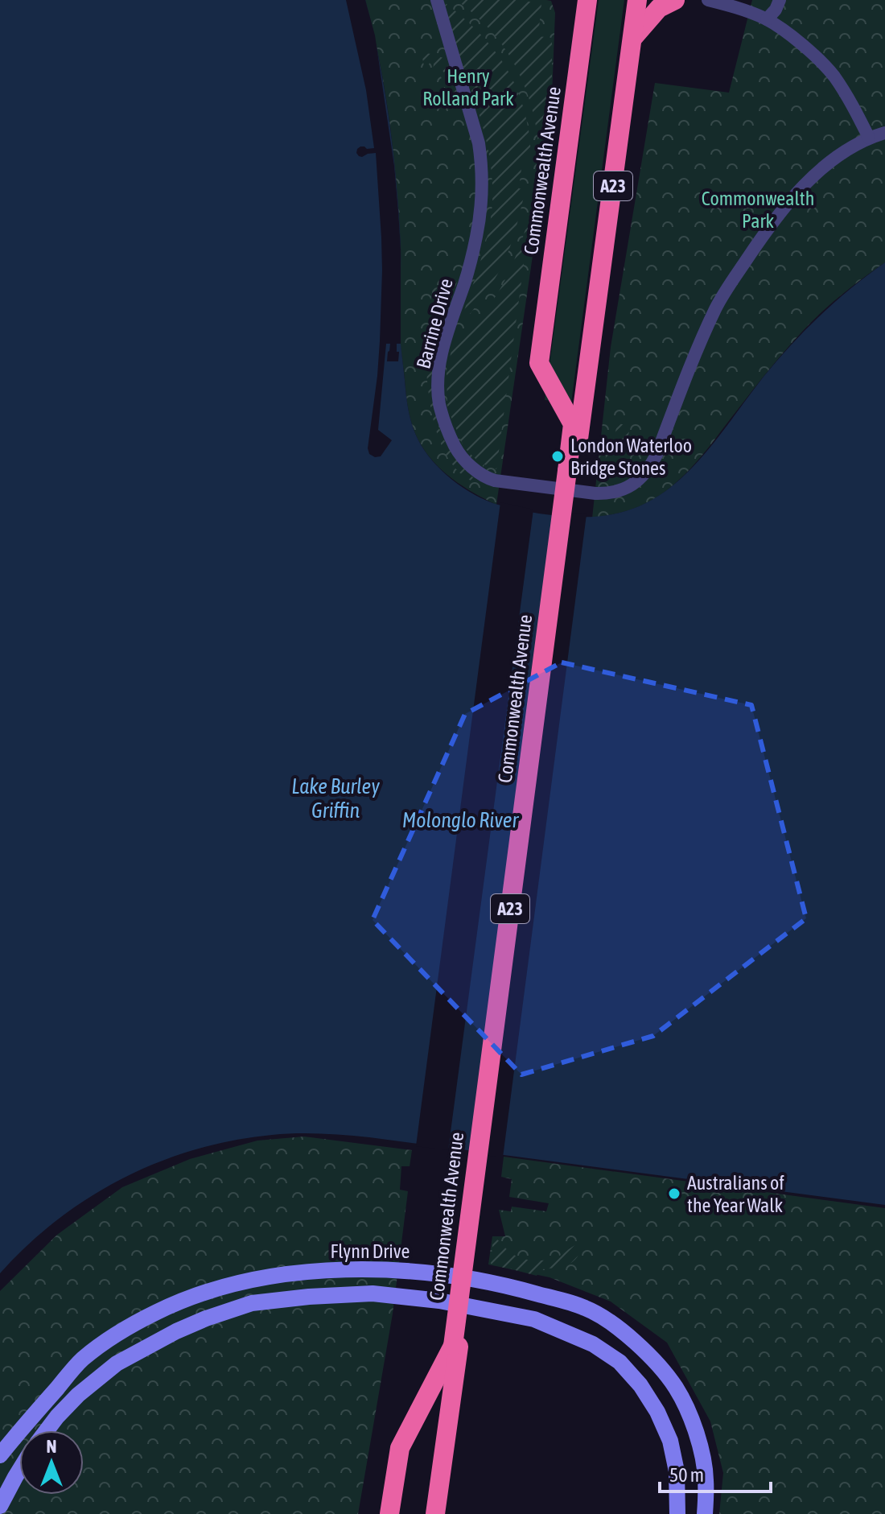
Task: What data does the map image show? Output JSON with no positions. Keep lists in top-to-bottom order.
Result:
{
  "streets": {
    "highway": ["Commonwealth Avenue", "A23"],
    "main road": ["Flynn Drive"],
    "street": ["Barrine Drive"]
  },
  "water": ["Lake Burley Griffin", "Molonglo River"],
  "parks": ["Henry Rolland Park", "Commonwealth Park"],
  "places": ["London Waterloo Bridge Stones", "Australians of the Year Walk"],
  "scale_bar": "50 m",
  "north": "top"
}
